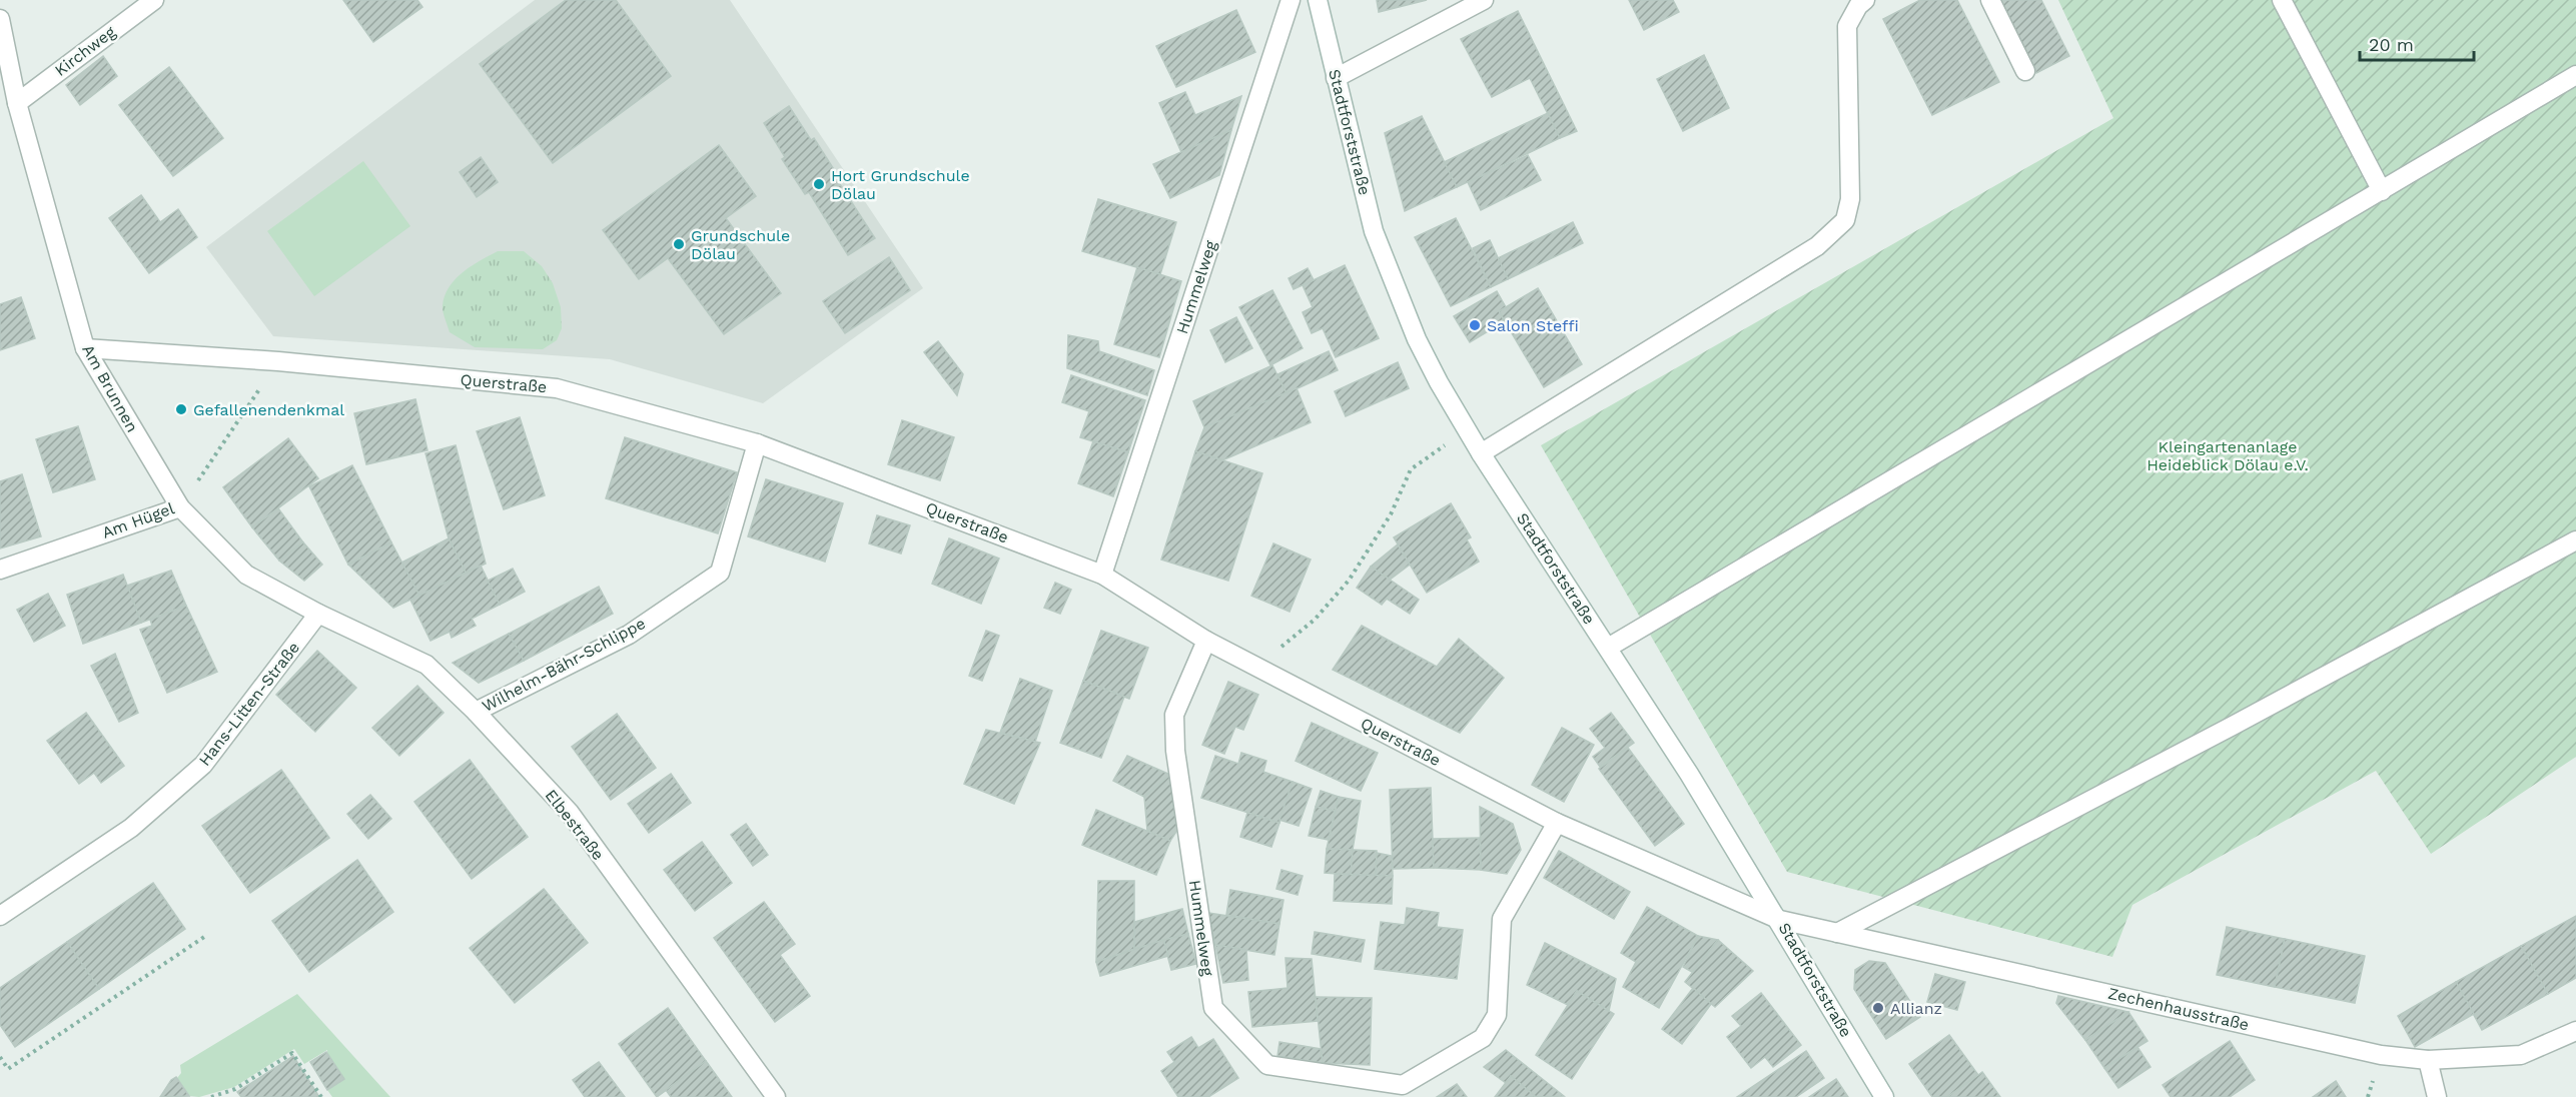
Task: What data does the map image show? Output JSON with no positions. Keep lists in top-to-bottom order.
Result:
{
  "streets": {
    "street": [
      "Kirchweg",
      "Stadtforststraße",
      "Hummelweg",
      "Querstraße",
      "Am Brunnen",
      "Am Hügel",
      "Wilhelm-Bähr-Schlippe",
      "Hans-Litten-Straße",
      "Elbestraße",
      "Zechenhausstraße"
    ]
  },
  "crossings": [
    ["Kirchweg", "Am Brunnen"],
    ["Stadtforststraße", "Querstraße"],
    ["Stadtforststraße", "Zechenhausstraße"],
    ["Hummelweg", "Querstraße"],
    ["Querstraße", "Am Brunnen"],
    ["Querstraße", "Am Hügel"],
    ["Querstraße", "Wilhelm-Bähr-Schlippe"],
    ["Querstraße", "Zechenhausstraße"],
    ["Am Brunnen", "Am Hügel"],
    ["Am Brunnen", "Hans-Litten-Straße"],
    ["Am Brunnen", "Elbestraße"],
    ["Wilhelm-Bähr-Schlippe", "Elbestraße"],
    ["Hans-Litten-Straße", "Elbestraße"]
  ],
  "parks": ["Kleingartenanlage Heideblick Dölau e.V."],
  "places": [
    "Hort Grundschule Dölau",
    "Grundschule Dölau",
    "Salon Steffi",
    "Gefallenendenkmal",
    "Allianz"
  ],
  "scale_bar": "20 m"
}
